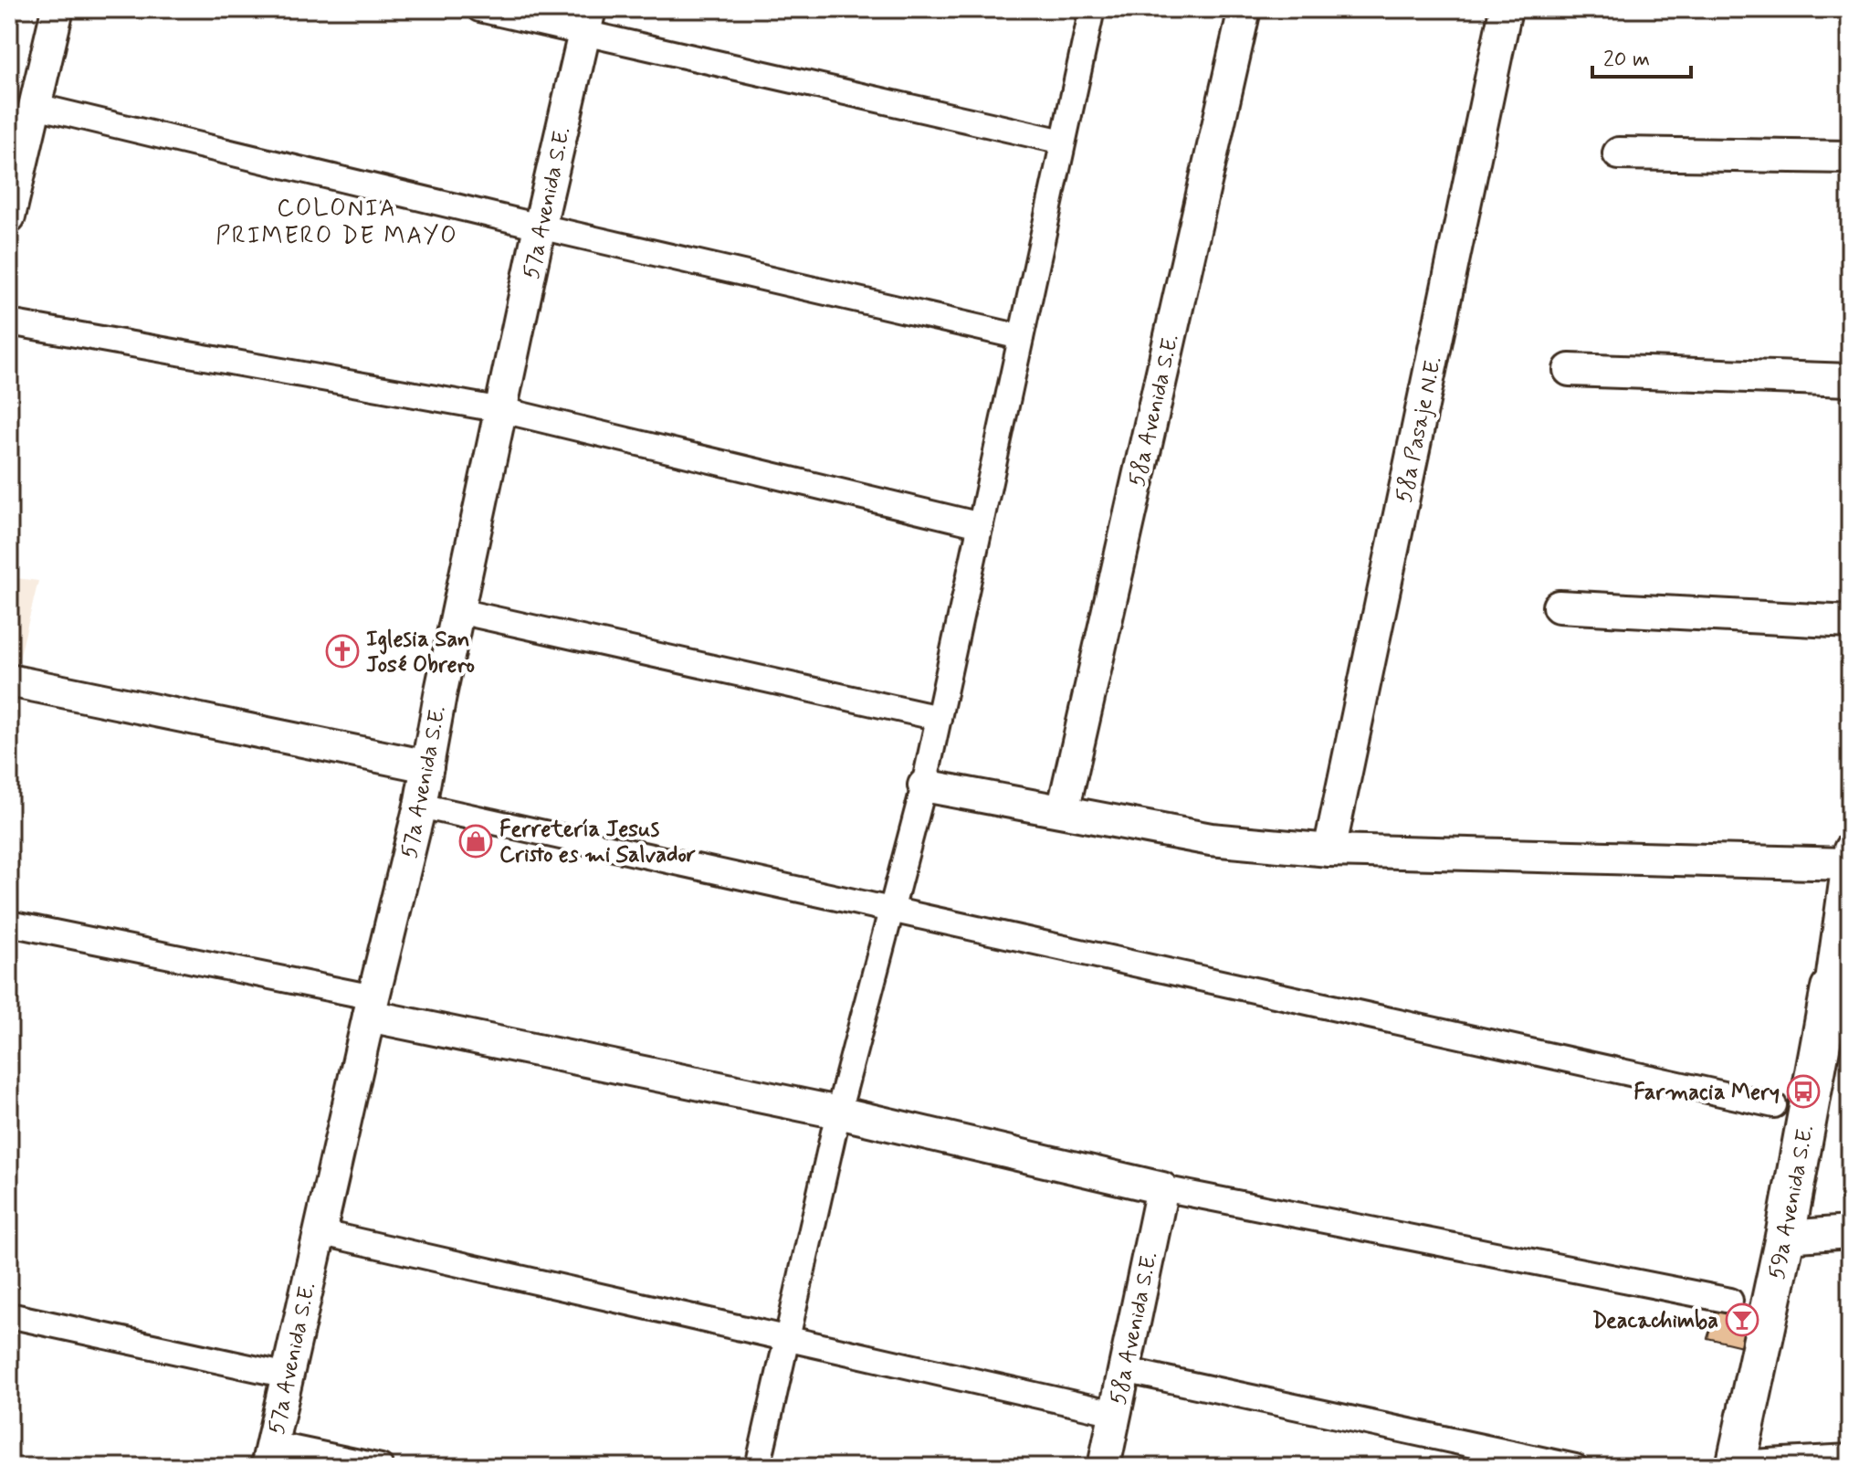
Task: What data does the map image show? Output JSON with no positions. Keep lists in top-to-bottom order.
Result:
{
  "streets": {
    "street": [
      "57a Avenida S.E.",
      "58a Avenida S.E.",
      "58a Pasaje N.E.",
      "59a Avenida S.E."
    ]
  },
  "districts": ["COLONIA PRIMERO DE MAYO"],
  "places": {
    "church": ["Iglesia San José Obrero"],
    "shop": ["Ferretería Jesus Cristo es mi Salvador"],
    "bus stop": ["Farmacia Mery"],
    "bar": ["Deacachimba"]
  },
  "scale_bar": "20 m"
}
